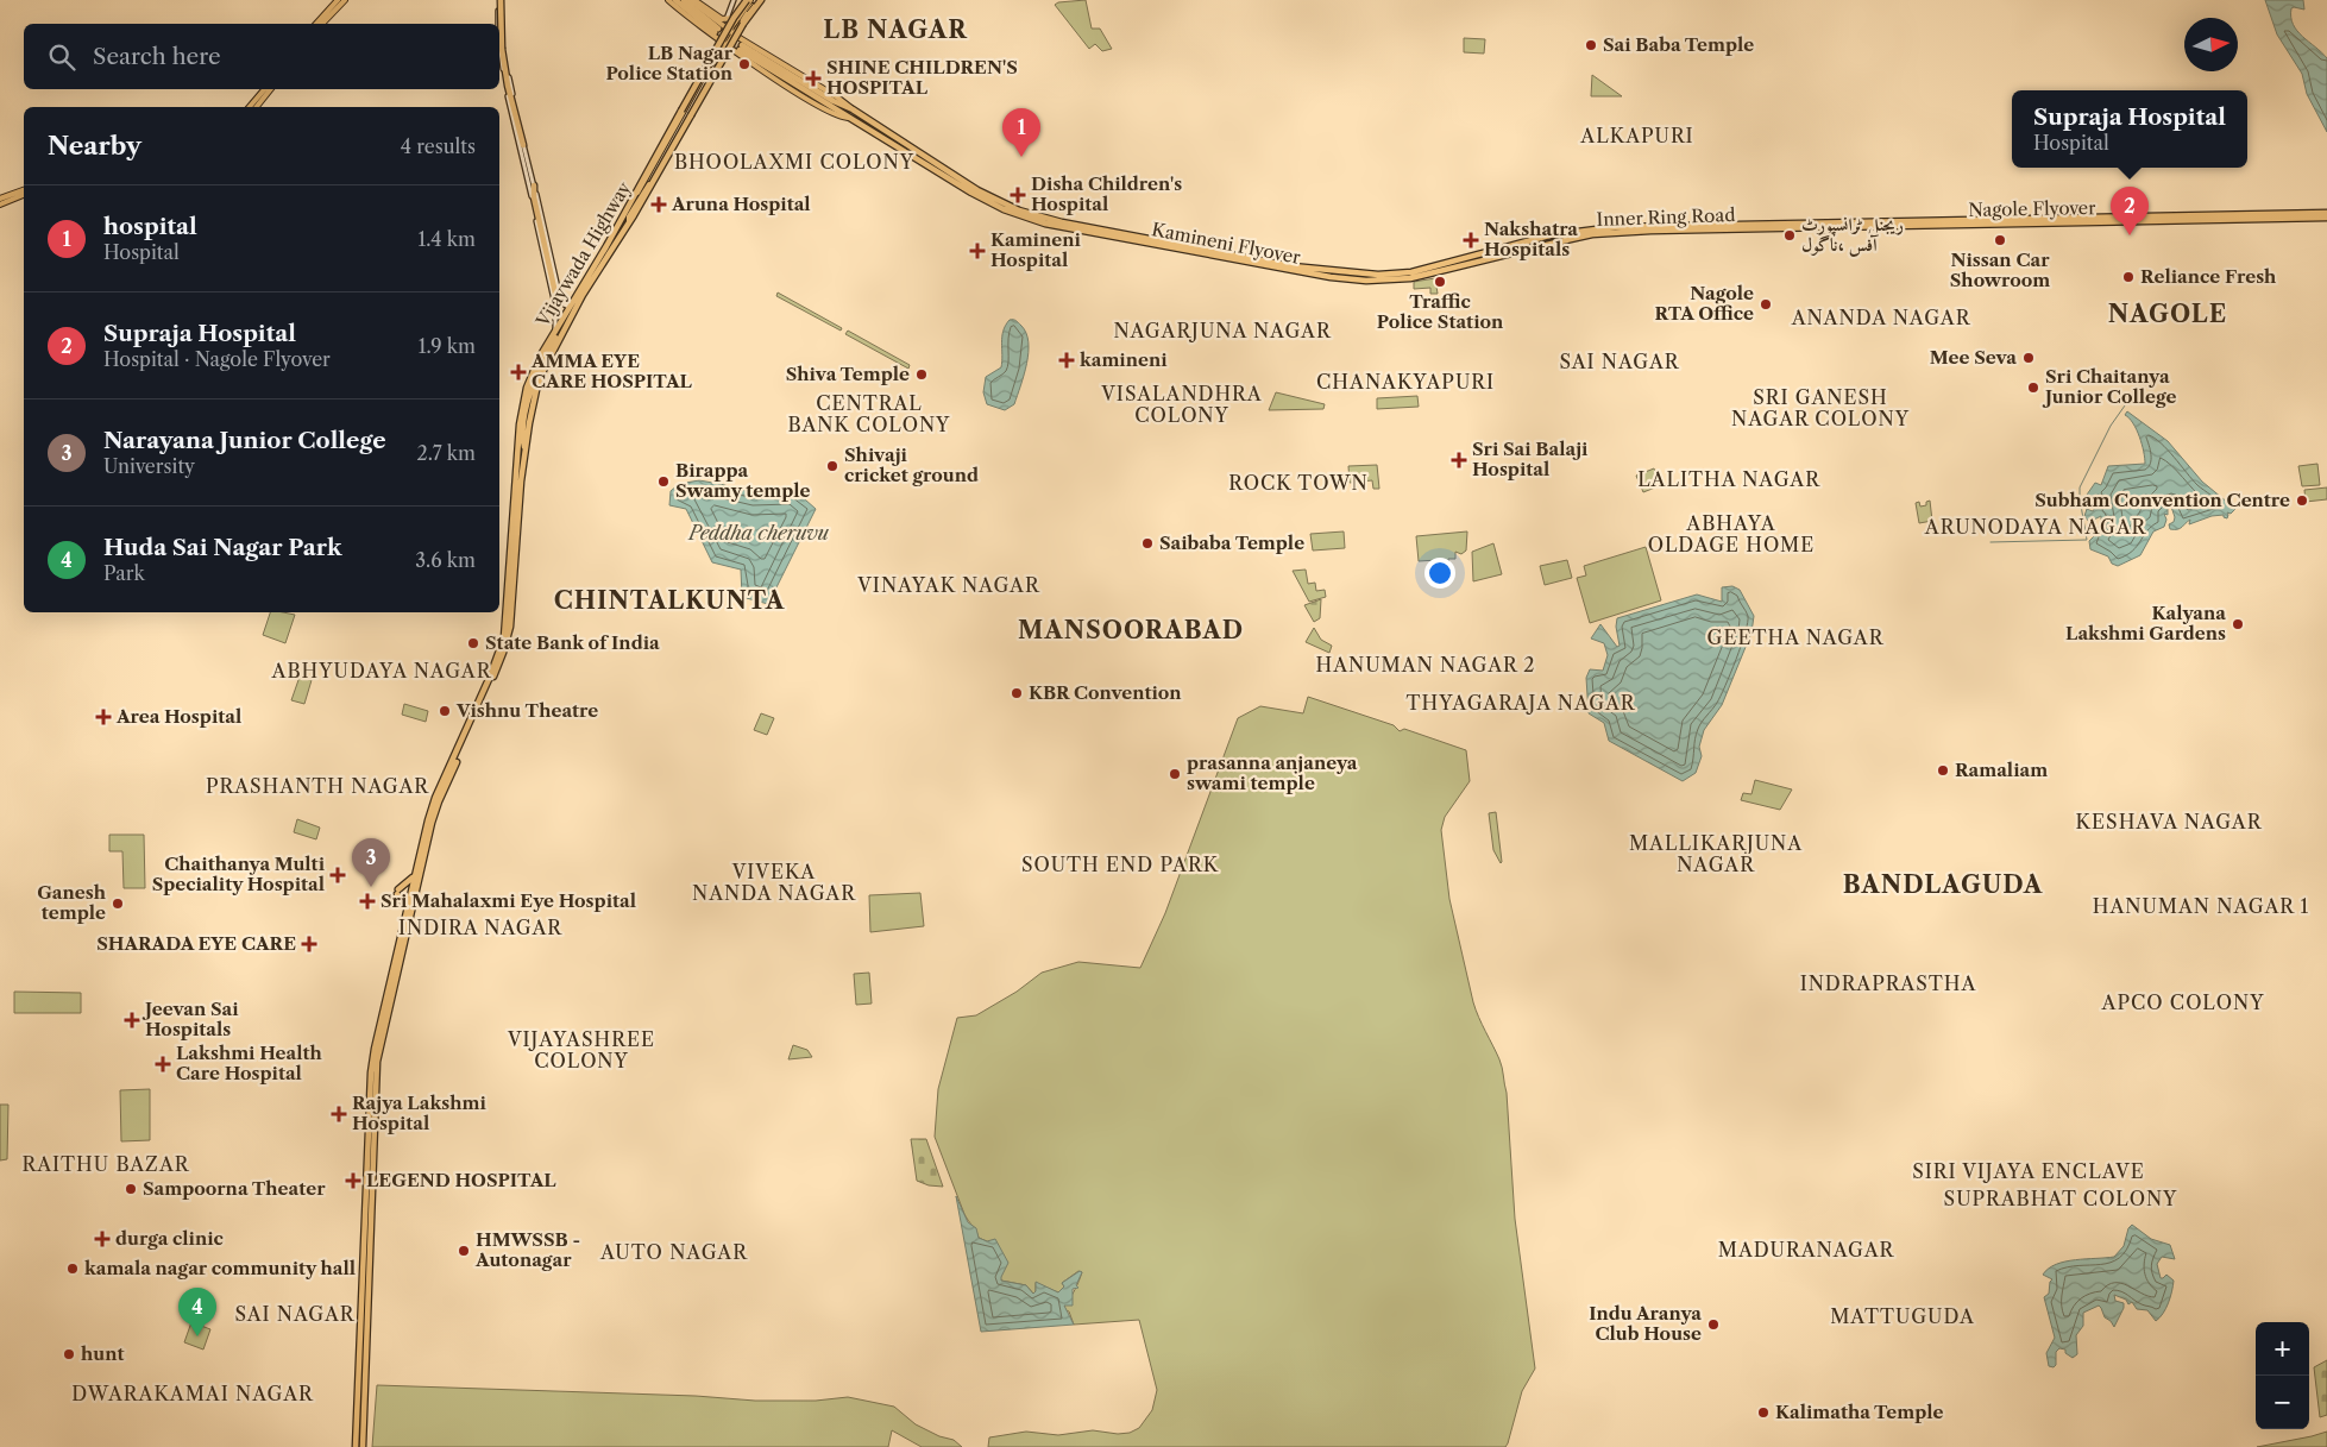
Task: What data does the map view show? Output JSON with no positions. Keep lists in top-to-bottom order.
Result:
{
  "streets": {
    "highway": [
      "Nagole Flyover",
      "Inner Ring Road",
      "Kamineni Flyover",
      "Vijaywada Highway"
    ]
  },
  "crossings": [
    ["Nagole Flyover", "Inner Ring Road"],
    ["Inner Ring Road", "Kamineni Flyover"]
  ],
  "districts": [
    "LB NAGAR",
    "ALKAPURI",
    "BHOOLAXMI COLONY",
    "NAGOLE",
    "ANANDA NAGAR",
    "NAGARJUNA NAGAR",
    "SAI NAGAR",
    "CHANAKYAPURI",
    "VISALANDHRA COLONY",
    "SRI GANESH NAGAR COLONY",
    "CENTRAL BANK COLONY",
    "LALITHA NAGAR",
    "ROCK TOWN",
    "ABHAYA OLDAGE HOME",
    "ARUNODAYA NAGAR",
    "VINAYAK NAGAR",
    "CHINTALKUNTA",
    "MANSOORABAD",
    "GEETHA NAGAR",
    "HANUMAN NAGAR 2",
    "ABHYUDAYA NAGAR",
    "THYAGARAJA NAGAR",
    "PRASHANTH NAGAR",
    "KESHAVA NAGAR",
    "MALLIKARJUNA NAGAR",
    "SOUTH END PARK",
    "VIVEKA NANDA NAGAR",
    "BANDLAGUDA",
    "HANUMAN NAGAR 1",
    "INDIRA NAGAR",
    "INDRAPRASTHA",
    "APCO COLONY",
    "VIJAYASHREE COLONY",
    "RAITHU BAZAR",
    "SIRI VIJAYA ENCLAVE",
    "SUPRABHAT COLONY",
    "MADURANAGAR",
    "AUTO NAGAR",
    "SAI NAGAR",
    "MATTUGUDA",
    "DWARAKAMAI NAGAR"
  ],
  "water": ["Peddha cheruvu"],
  "places": {
    "other": [
      "Sai Baba Temple",
      "LB Nagar Police Station",
      "ریجنل ٹرانسپورٹ آفس ،ناگول",
      "Nissan Car Showroom",
      "Reliance Fresh",
      "Traffic Police Station",
      "Nagole RTA Office",
      "Mee Seva",
      "Shiva Temple",
      "Sri Chaitanya Junior College",
      "Shivaji cricket ground",
      "Birappa Swamy temple",
      "Subham Convention Centre",
      "Saibaba Temple",
      "Kalyana Lakshmi Gardens",
      "State Bank of India",
      "KBR Convention",
      "Vishnu Theatre",
      "Ramaliam",
      "prasanna anjaneya swami temple",
      "Ganesh temple",
      "Sampoorna Theater",
      "HMWSSB - Autonagar",
      "kamala nagar community hall",
      "Indu Aranya Club House",
      "hunt",
      "Kalimatha Temple"
    ],
    "health": [
      "SHINE CHILDREN'S HOSPITAL",
      "Disha Children's Hospital",
      "Aruna Hospital",
      "Nakshatra Hospitals",
      "Kamineni Hospital",
      "kamineni",
      "AMMA EYE CARE HOSPITAL",
      "Sri Sai Balaji Hospital",
      "Area Hospital",
      "Chaithanya Multi Speciality Hospital",
      "Sri Mahalaxmi Eye Hospital",
      "SHARADA EYE CARE",
      "Jeevan Sai Hospitals",
      "Lakshmi Health Care Hospital",
      "Rajya Lakshmi Hospital",
      "LEGEND HOSPITAL",
      "durga clinic"
    ]
  },
  "north": "right",
  "page": {
    "search": "Search here",
    "popup": ["Supraja Hospital", "Hospital"],
    "heading": ["Nearby", "4 results"],
    "pins": [
      "1",
      "2",
      "3",
      "4"
    ],
    "list": [
      {
        "mark": "1",
        "name": "hospital",
        "note": "Hospital",
        "value": "1.4 km"
      },
      {
        "mark": "2",
        "name": "Supraja Hospital",
        "note": "Hospital · Nagole Flyover",
        "value": "1.9 km"
      },
      {
        "mark": "3",
        "name": "Narayana Junior College",
        "note": "University",
        "value": "2.7 km"
      },
      {
        "mark": "4",
        "name": "Huda Sai Nagar Park",
        "note": "Park",
        "value": "3.6 km"
      }
    ],
    "map_buttons": ["+", "−"]
  }
}
